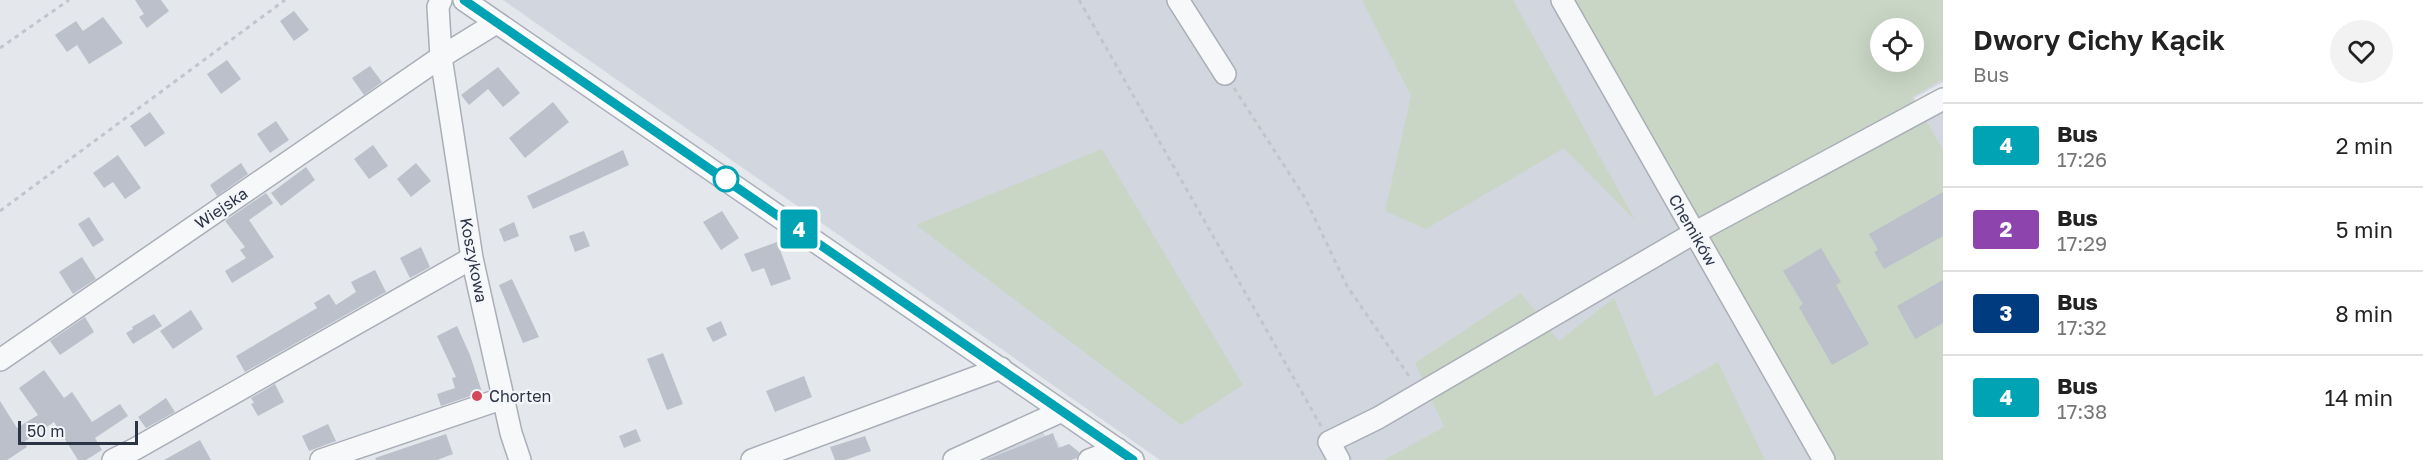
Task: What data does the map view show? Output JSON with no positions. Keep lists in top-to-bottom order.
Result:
{
  "streets": {
    "street": ["Wiejska", "Chemików", "Koszykowa"]
  },
  "crossings": [
    ["Wiejska", "Koszykowa"]
  ],
  "places": ["Chorten"],
  "lines": ["bus line 4"],
  "scale_bar": "50 m",
  "page": {
    "on_map": "4",
    "heading": ["Dwory Cichy Kącik", "Bus"],
    "list": [
      {
        "mark": "4",
        "name": "Bus",
        "note": "17:26",
        "value": "2 min"
      },
      {
        "mark": "2",
        "name": "Bus",
        "note": "17:29",
        "value": "5 min"
      },
      {
        "mark": "3",
        "name": "Bus",
        "note": "17:32",
        "value": "8 min"
      },
      {
        "mark": "4",
        "name": "Bus",
        "note": "17:38",
        "value": "14 min"
      }
    ],
    "scale": "50 m"
  }
}
